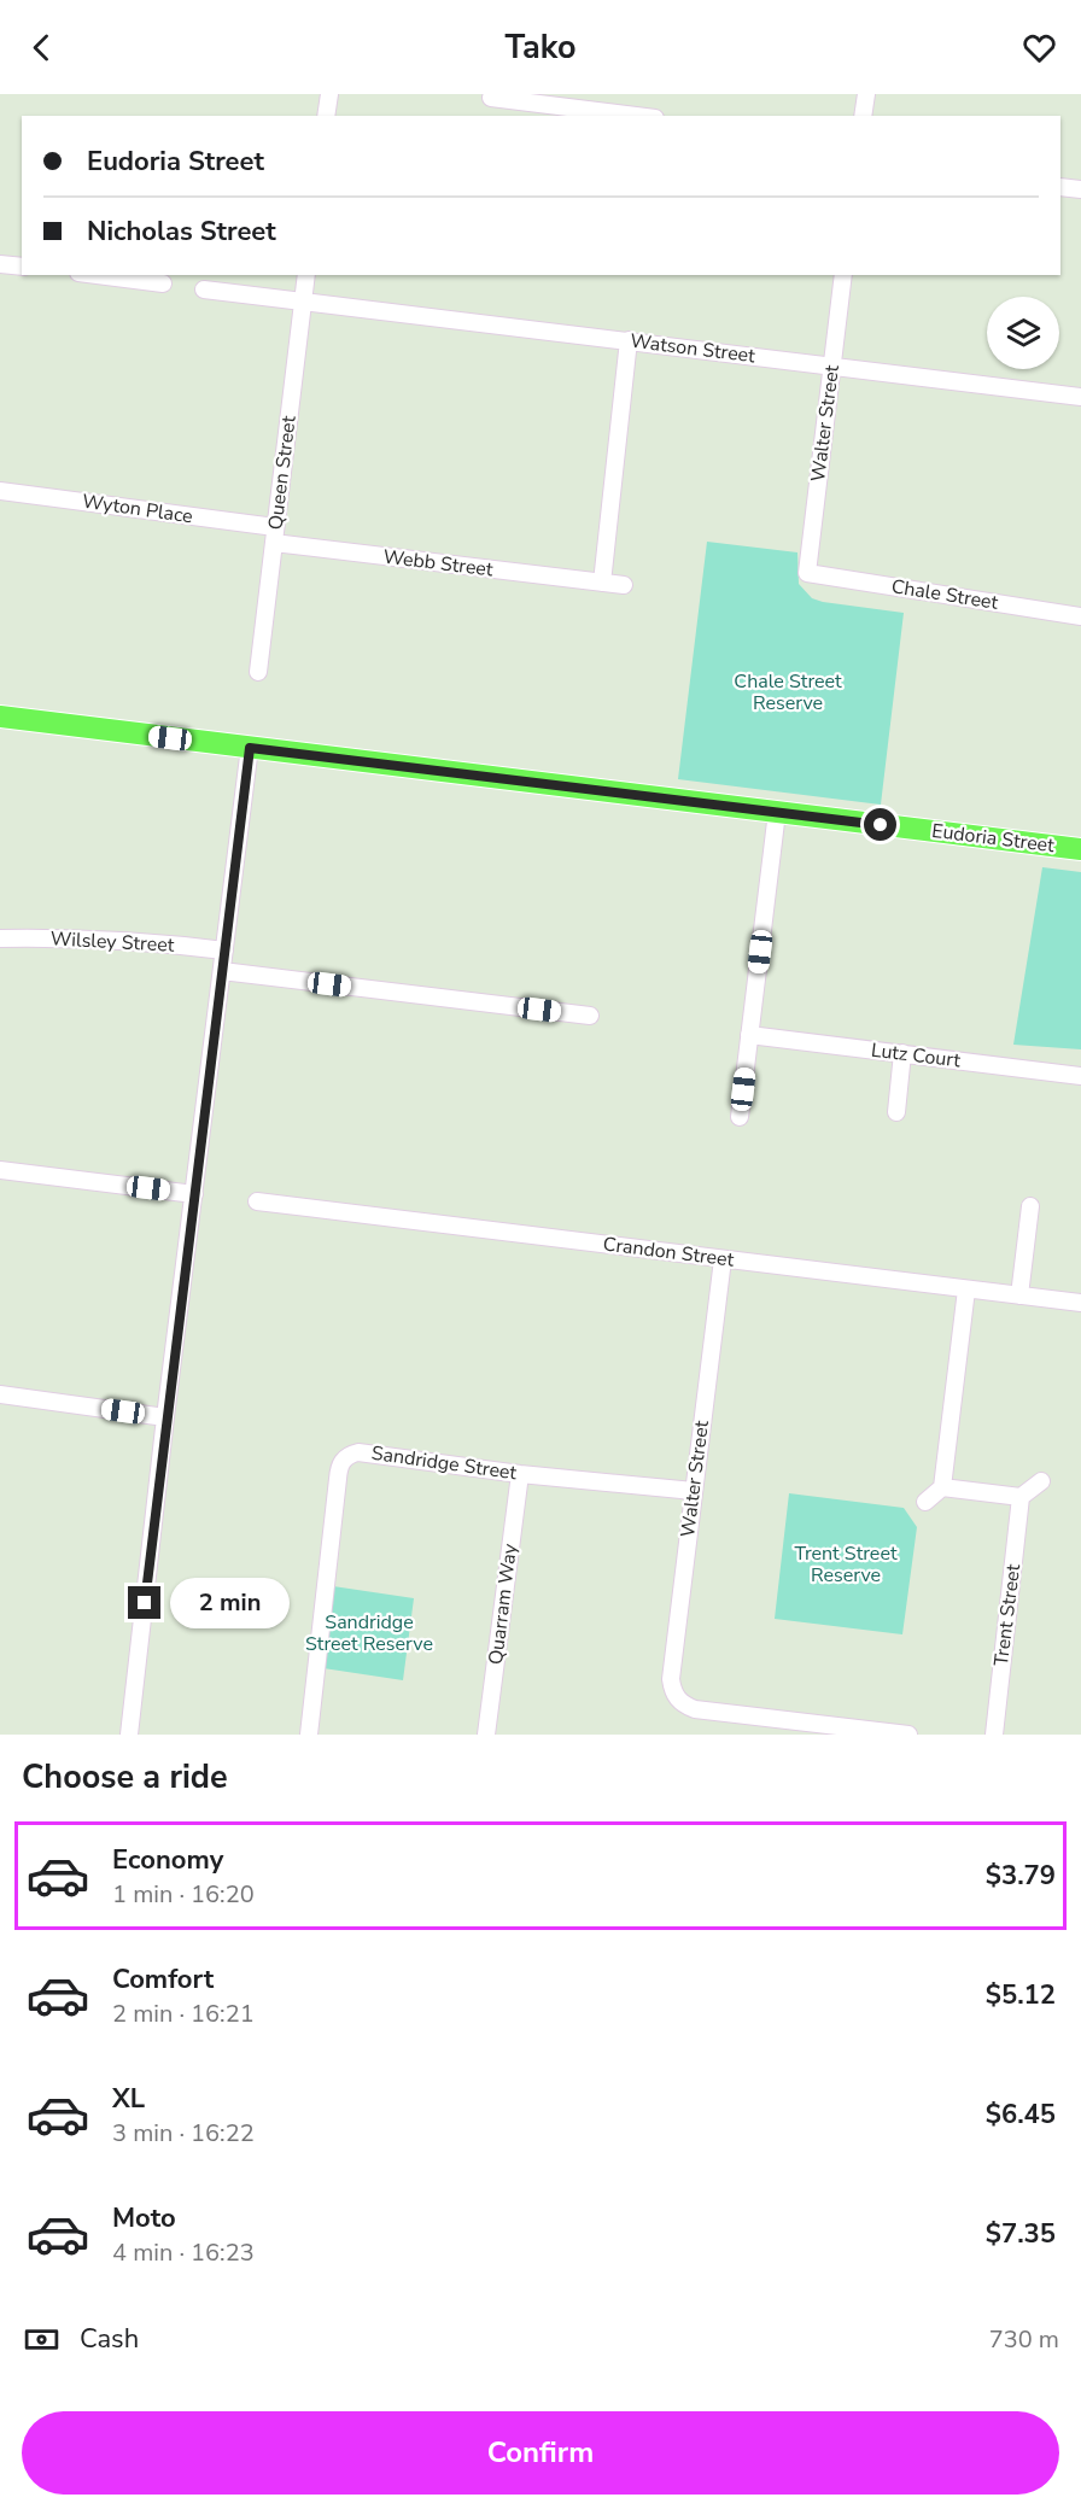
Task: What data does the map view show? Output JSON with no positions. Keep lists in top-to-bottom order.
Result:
{
  "streets": {
    "main road": ["Eudoria Street"],
    "street": [
      "Watson Street",
      "Walter Street",
      "Queen Street",
      "Wyton Place",
      "Webb Street",
      "Chale Street",
      "Wilsley Street",
      "Lutz Court",
      "Crandon Street",
      "Sandridge Street",
      "Quarram Way",
      "Trent Street"
    ]
  },
  "crossings": [
    ["Watson Street", "Walter Street"],
    ["Watson Street", "Queen Street"],
    ["Walter Street", "Chale Street"],
    ["Walter Street", "Crandon Street"],
    ["Walter Street", "Sandridge Street"],
    ["Queen Street", "Wyton Place"],
    ["Queen Street", "Webb Street"],
    ["Wyton Place", "Webb Street"],
    ["Sandridge Street", "Quarram Way"]
  ],
  "parks": ["Chale Street Reserve", "Trent Street Reserve", "Sandridge Street Reserve"],
  "page": {
    "header": "Tako",
    "banner": ["Eudoria Street", "Nicholas Street"],
    "bubble": "2 min",
    "heading": "Choose a ride",
    "list": [
      {
        "name": "Economy",
        "note": "1 min · 16:20",
        "value": "$3.79"
      },
      {
        "name": "Comfort",
        "note": "2 min · 16:21",
        "value": "$5.12"
      },
      {
        "name": "XL",
        "note": "3 min · 16:22",
        "value": "$6.45"
      },
      {
        "name": "Moto",
        "note": "4 min · 16:23",
        "value": "$7.35"
      }
    ],
    "pay": ["Cash", "730 m"],
    "buttons": "Confirm"
  }
}
